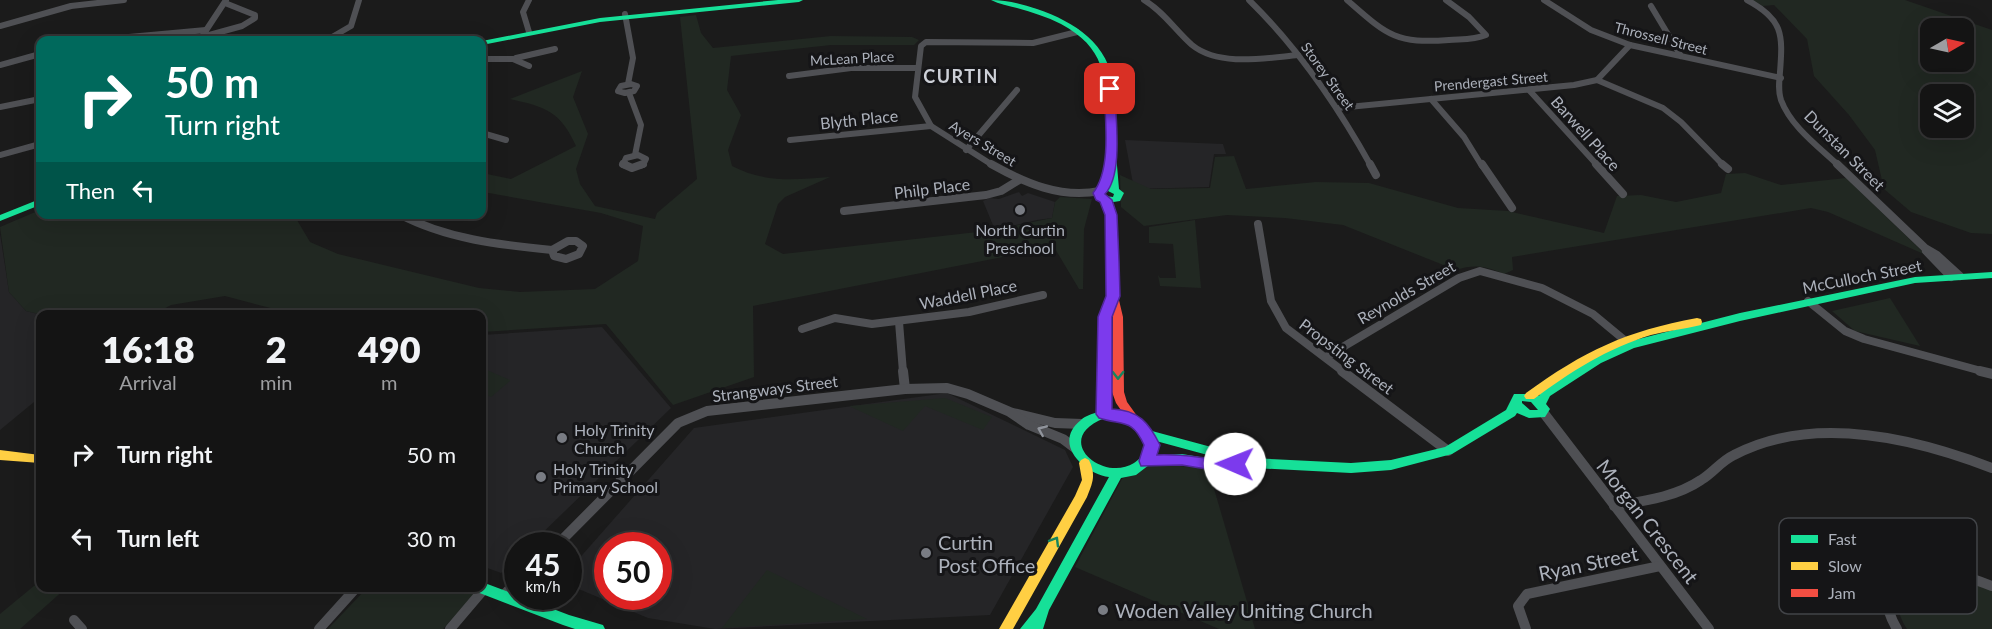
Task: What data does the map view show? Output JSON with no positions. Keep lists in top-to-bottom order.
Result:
{
  "streets": {
    "main road": ["McCulloch Street"],
    "street": [
      "Throssell Street",
      "McLean Place",
      "Storey Street",
      "Prendergast Street",
      "Blyth Place",
      "Barwell Place",
      "Ayers Street",
      "Dunstan Street",
      "Philp Place",
      "Reynolds Street",
      "Waddell Place",
      "Propsting Street",
      "Strangways Street",
      "Morgan Crescent",
      "Ryan Street"
    ]
  },
  "crossings": [
    ["Throssell Street", "Dunstan Street"],
    ["McLean Place", "Ayers Street"],
    ["Storey Street", "Prendergast Street"],
    ["Prendergast Street", "Barwell Place"],
    ["Blyth Place", "Ayers Street"],
    ["Ayers Street", "Philp Place"],
    ["Dunstan Street", "McCulloch Street"],
    ["McCulloch Street", "Reynolds Street"],
    ["McCulloch Street", "Propsting Street"],
    ["McCulloch Street", "Strangways Street"],
    ["McCulloch Street", "Morgan Crescent"],
    ["Reynolds Street", "Propsting Street"],
    ["Waddell Place", "Strangways Street"],
    ["Morgan Crescent", "Ryan Street"]
  ],
  "districts": ["CURTIN"],
  "places": [
    "North Curtin Preschool",
    "Holy Trinity Church",
    "Holy Trinity Primary School",
    "Curtin Post Office",
    "Woden Valley Uniting Church"
  ],
  "legend": ["Fast", "Slow", "Jam"],
  "north": "right",
  "page": {
    "turn": ["50 m", "Turn right"],
    "then": "Then",
    "eta": [
      "16:18",
      "Arrival",
      "2",
      "min",
      "490",
      "m"
    ],
    "list": [
      {
        "name": "Turn right",
        "value": "50 m"
      },
      {
        "name": "Turn left",
        "value": "30 m"
      }
    ],
    "speed": "45 km/h",
    "limit": "50"
  }
}
